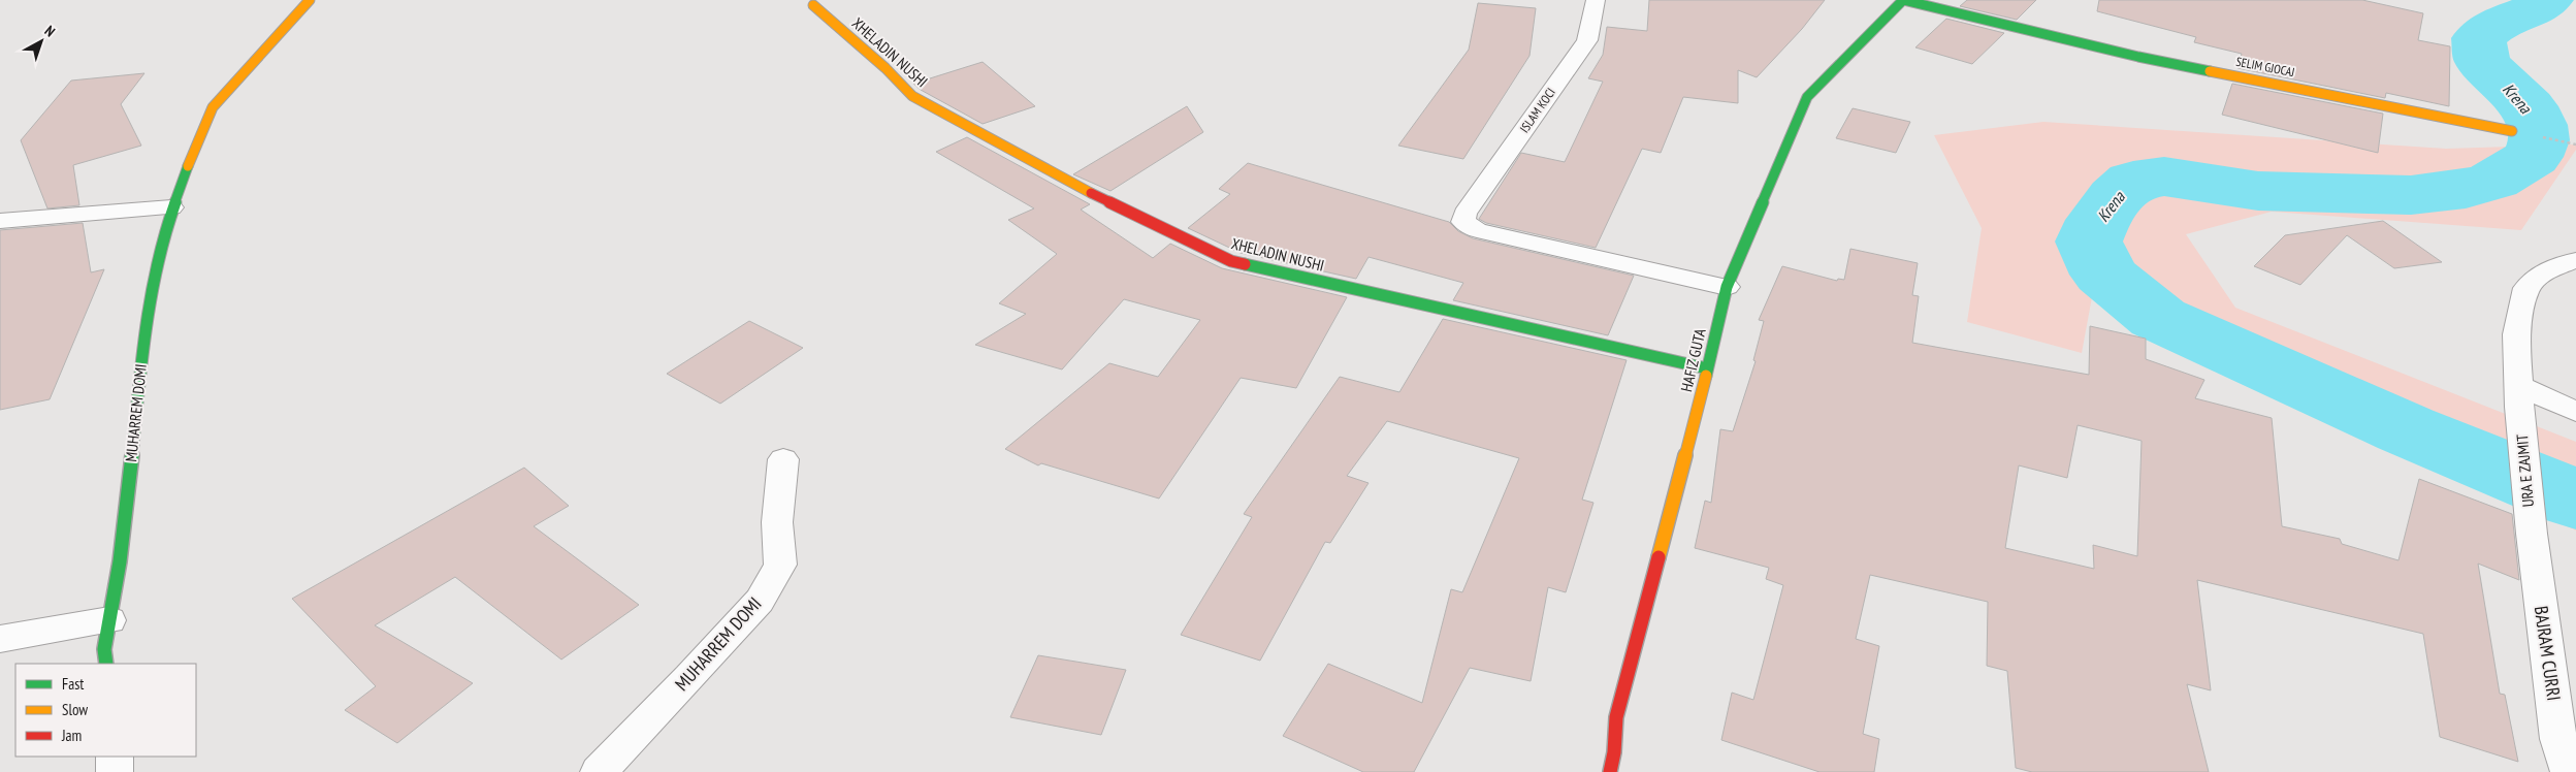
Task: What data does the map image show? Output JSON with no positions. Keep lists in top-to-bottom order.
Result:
{
  "streets": {
    "street": [
      "XHELADIN NUSHI",
      "SELIM GJOCAJ",
      "ISLAM KOCI",
      "HAFIZ GUTA",
      "MUHARREM DOMI",
      "URA E ZAJMIT",
      "BAJRAM CURRI"
    ]
  },
  "crossings": [
    ["XHELADIN NUSHI", "HAFIZ GUTA"],
    ["SELIM GJOCAJ", "HAFIZ GUTA"],
    ["ISLAM KOCI", "HAFIZ GUTA"],
    ["URA E ZAJMIT", "BAJRAM CURRI"]
  ],
  "water": ["Krena"],
  "legend": ["Fast", "Slow", "Jam"],
  "north": "top right"
}
